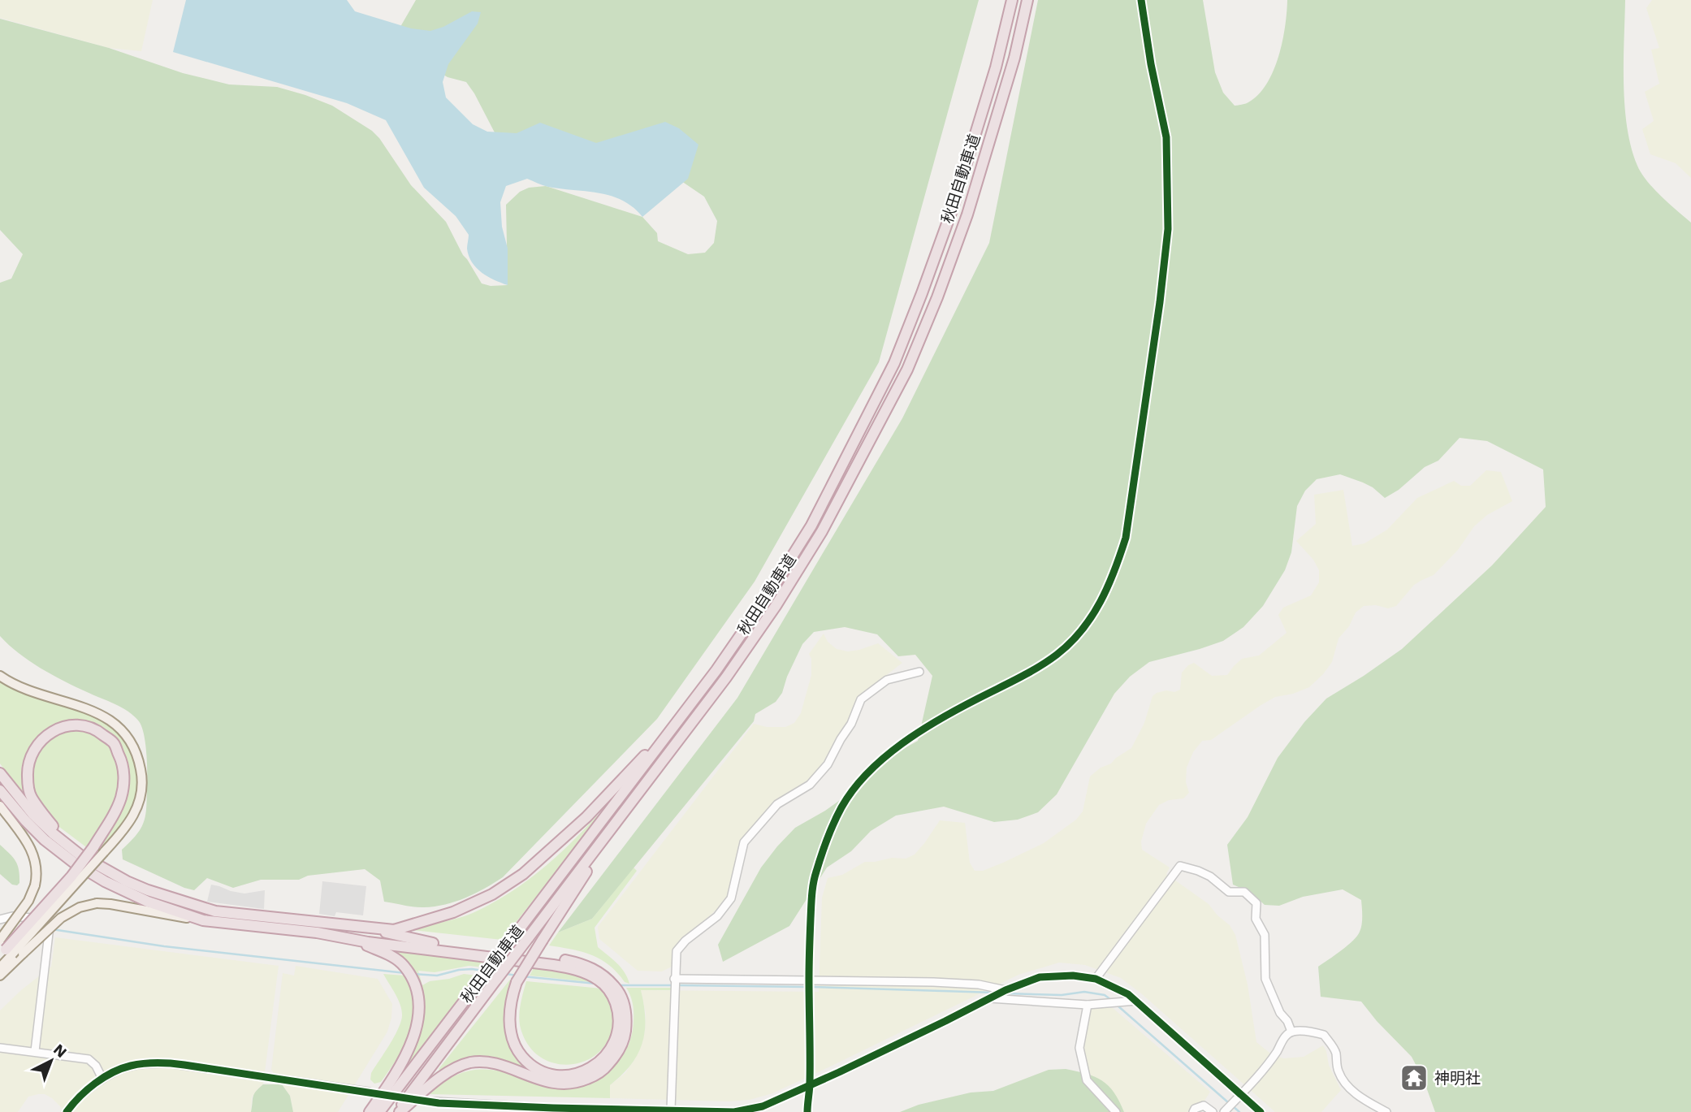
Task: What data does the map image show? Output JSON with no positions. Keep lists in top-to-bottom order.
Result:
{
  "streets": {
    "highway": ["秋田自動車道"]
  },
  "places": {
    "temple": ["神明社"]
  },
  "north": "top right"
}
